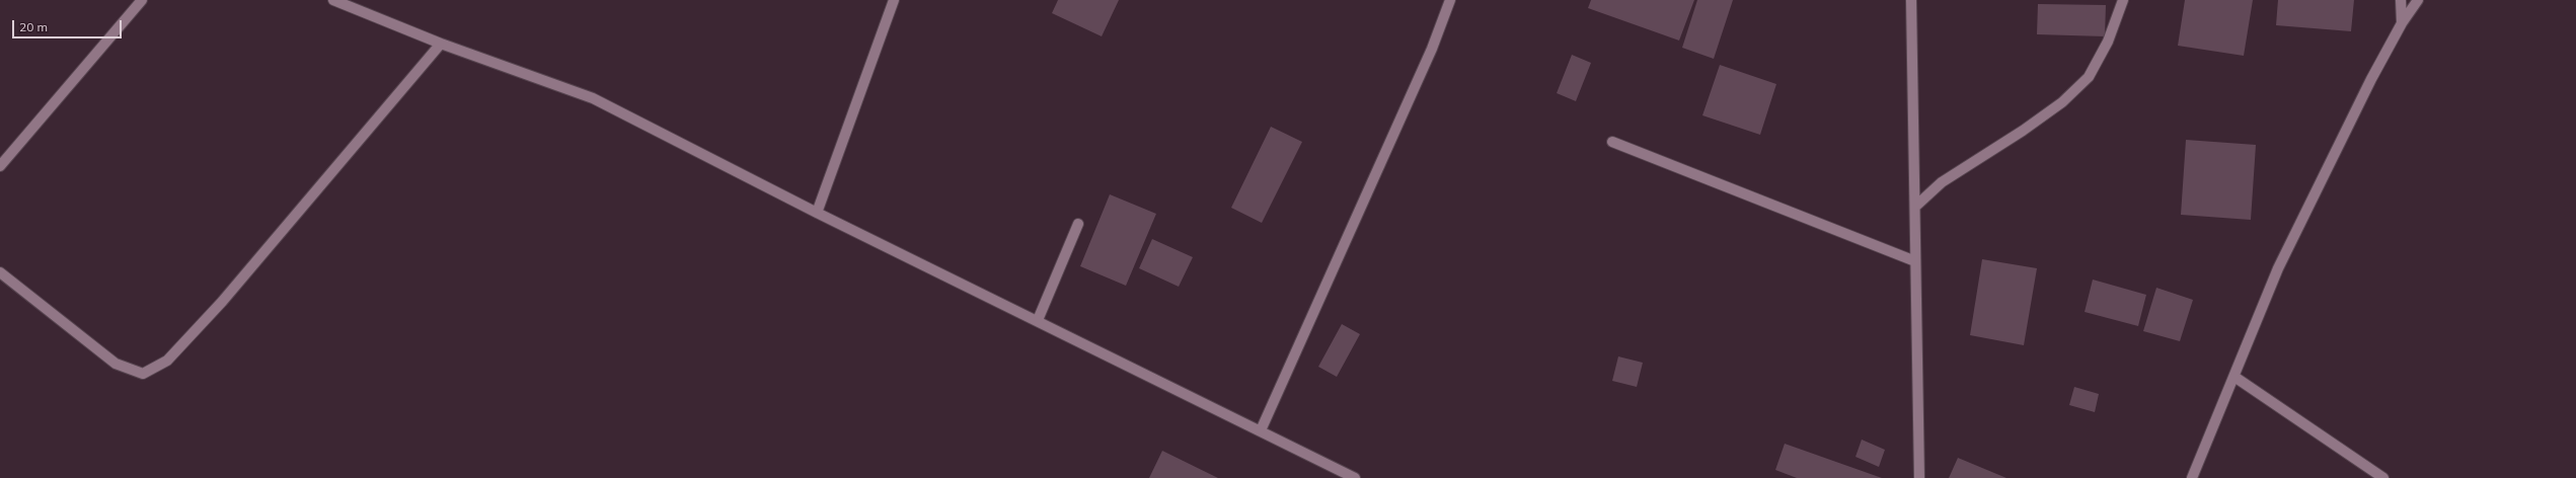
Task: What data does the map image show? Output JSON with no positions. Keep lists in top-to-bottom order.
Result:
{
  "scale_bar": "20 m"
}
